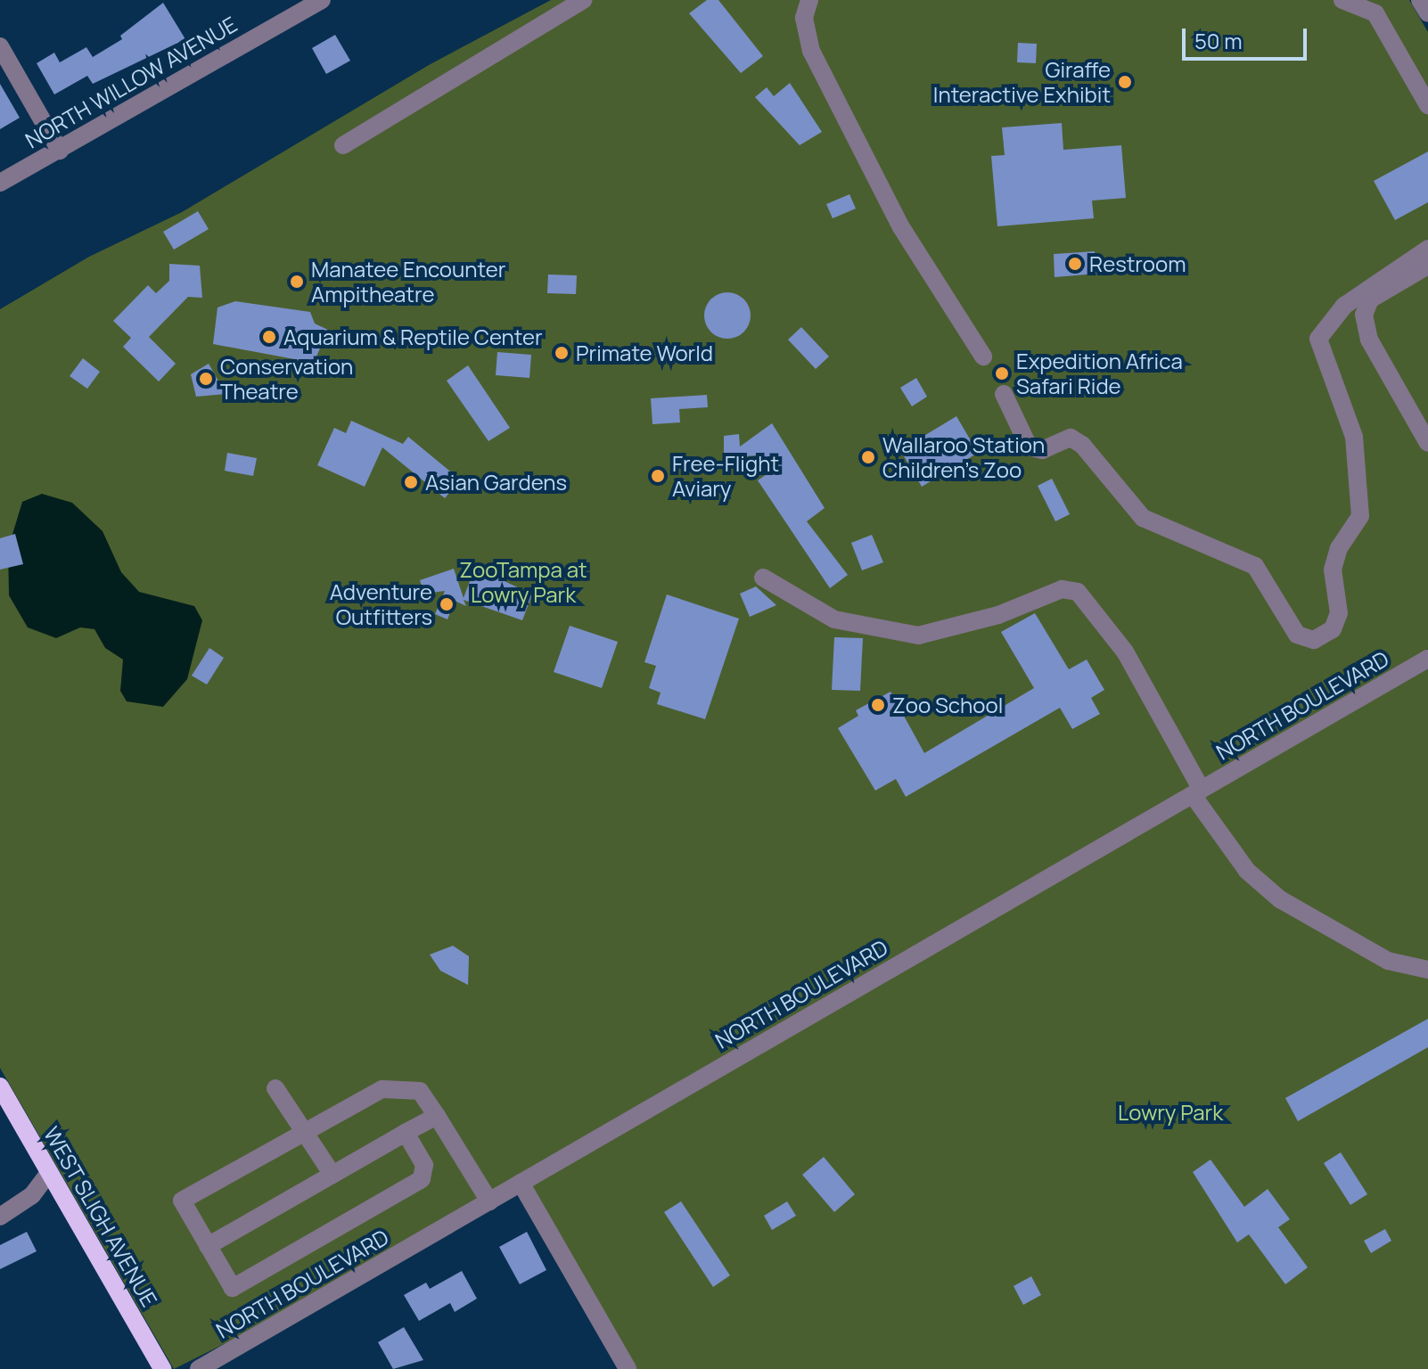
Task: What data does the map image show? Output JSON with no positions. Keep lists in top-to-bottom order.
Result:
{
  "streets": {
    "main road": ["WEST SLIGH AVENUE"],
    "street": ["NORTH WILLOW AVENUE", "NORTH BOULEVARD"]
  },
  "parks": ["ZooTampa at Lowry Park", "Lowry Park"],
  "places": [
    "Giraffe Interactive Exhibit",
    "Restroom",
    "Manatee Encounter Ampitheatre",
    "Aquarium & Reptile Center",
    "Primate World",
    "Expedition Africa Safari Ride",
    "Conservation Theatre",
    "Wallaroo Station Children's Zoo",
    "Free-Flight Aviary",
    "Asian Gardens",
    "Adventure Outfitters",
    "Zoo School"
  ],
  "scale_bar": "50 m"
}
